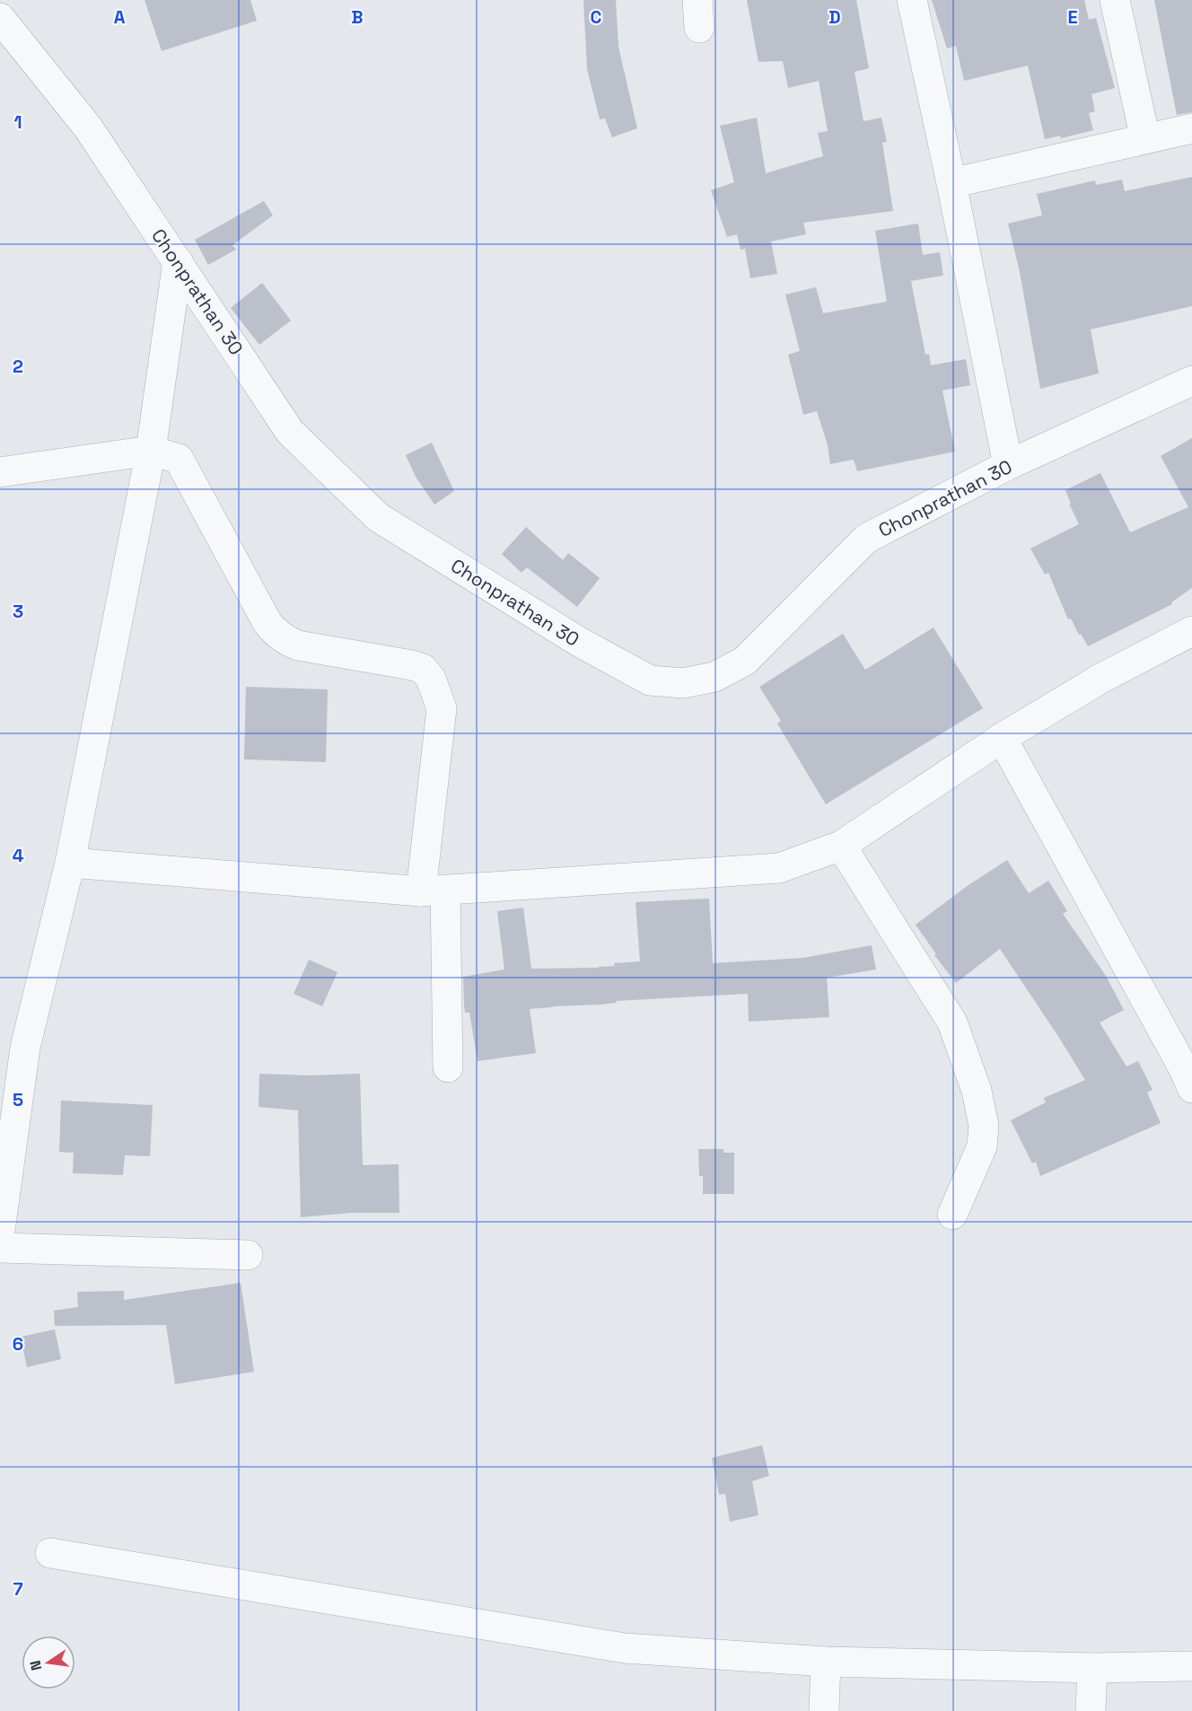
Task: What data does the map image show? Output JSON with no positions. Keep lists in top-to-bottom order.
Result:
{
  "streets": {
    "street": ["Chonprathan 30"]
  },
  "north": "left",
  "grid": {
    "columns": [
      "A",
      "B",
      "C",
      "D",
      "E"
    ],
    "rows": [
      "1",
      "2",
      "3",
      "4",
      "5",
      "6",
      "7"
    ]
  }
}
